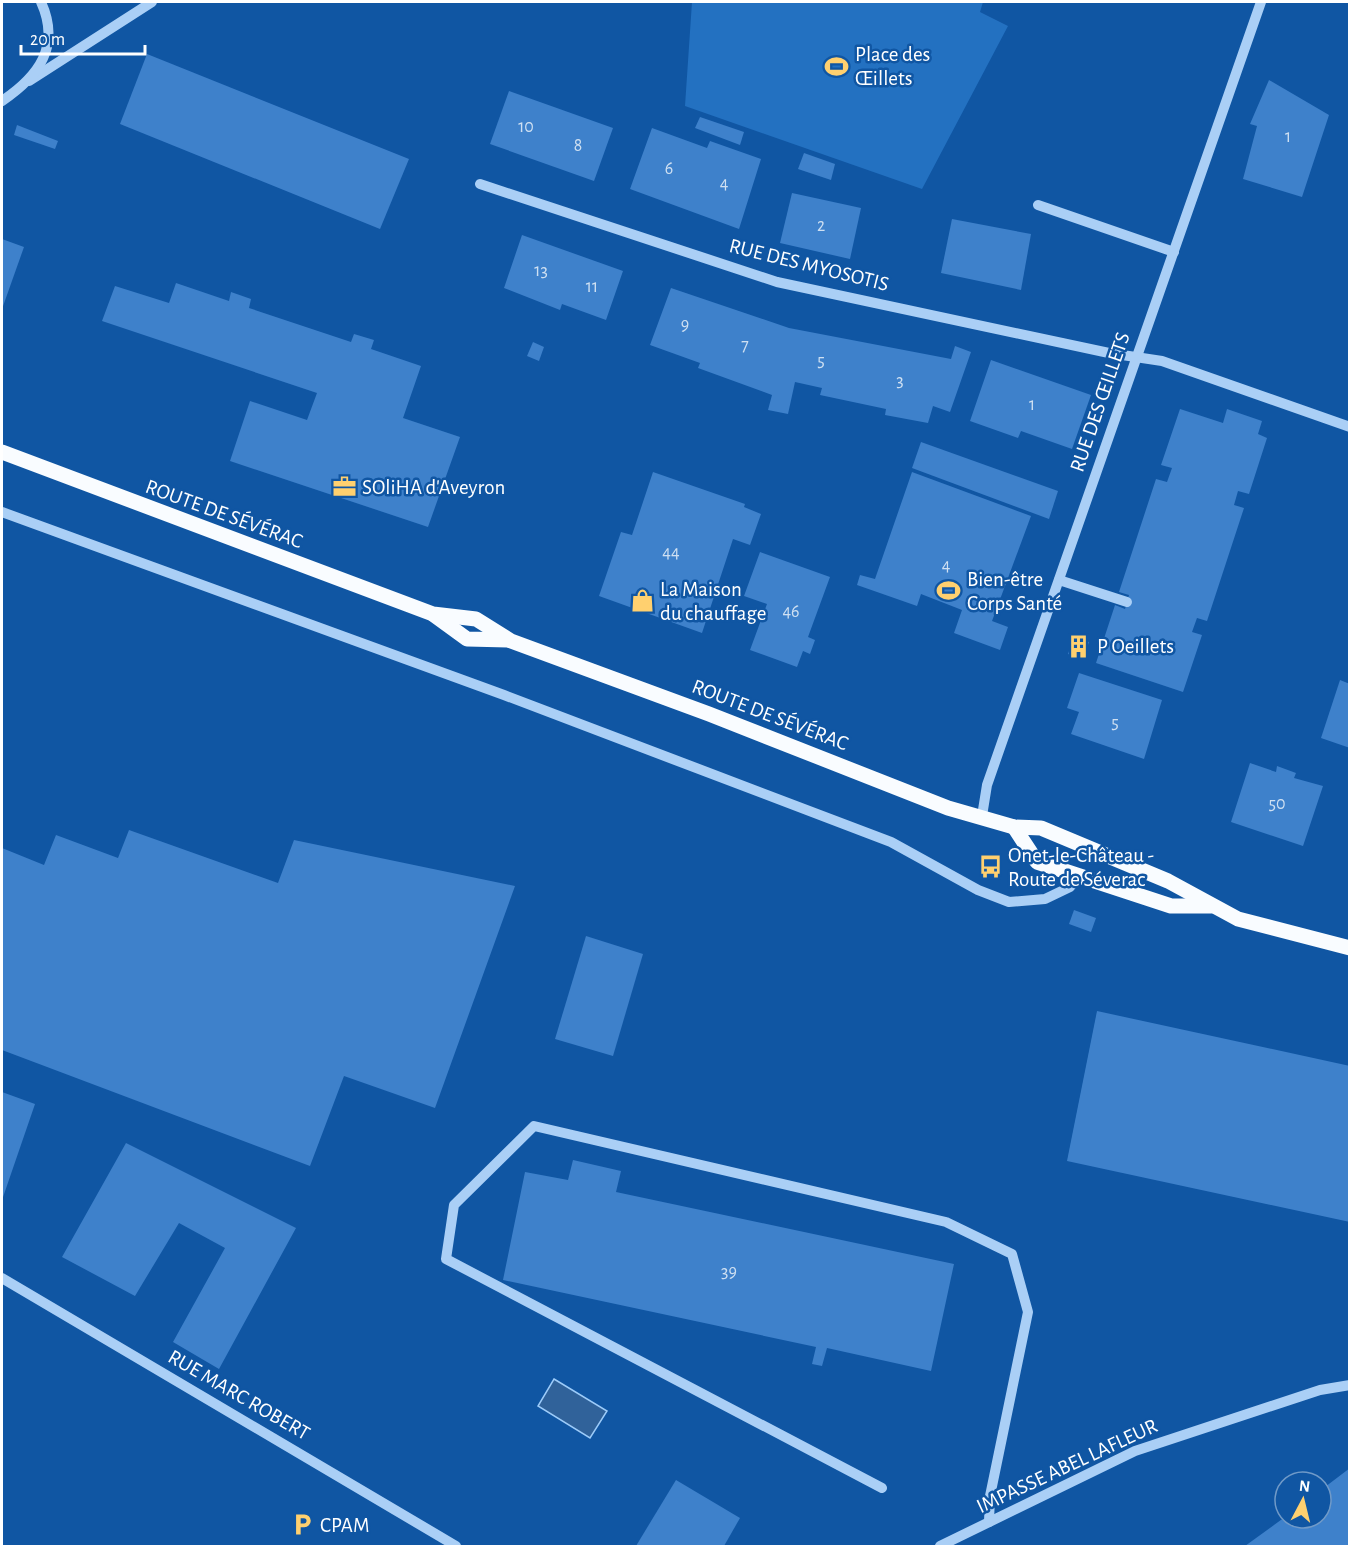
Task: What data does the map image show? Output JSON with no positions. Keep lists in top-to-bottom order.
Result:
{
  "streets": {
    "main road": ["ROUTE DE SÉVÉRAC"],
    "street": [
      "RUE DES MYOSOTIS",
      "RUE DES ŒILLETS",
      "RUE MARC ROBERT",
      "IMPASSE ABEL LAFLEUR"
    ]
  },
  "crossings": [
    ["RUE DES MYOSOTIS", "RUE DES ŒILLETS"],
    ["RUE DES ŒILLETS", "ROUTE DE SÉVÉRAC"]
  ],
  "places": {
    "sports": ["Place des Œillets", "Bien-être Corps Santé"],
    "office": ["SOliHA d'Aveyron"],
    "shop": ["La Maison du chauffage"],
    "building": ["P Oeillets"],
    "bus stop": ["Onet-le-Château - Route de Séverac"],
    "parking": ["CPAM"]
  },
  "house_numbers": [
    "10",
    "1",
    "8",
    "6",
    "4",
    "2",
    "13",
    "11",
    "9",
    "7",
    "5",
    "3",
    "1",
    "44",
    "4",
    "46",
    "5",
    "50",
    "39"
  ],
  "scale_bar": "20 m",
  "north": "top"
}
